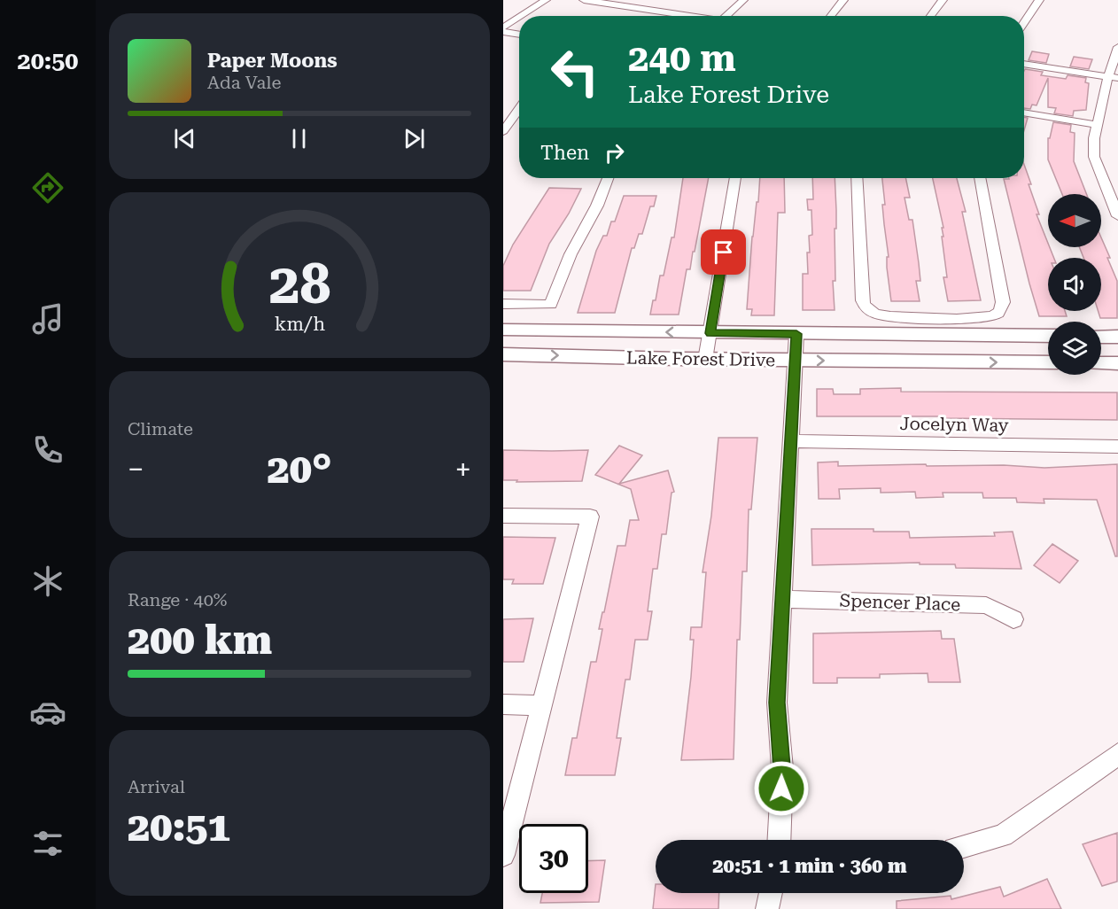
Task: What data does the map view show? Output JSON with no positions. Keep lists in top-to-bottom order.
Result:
{
  "streets": {
    "main road": ["Lake Forest Drive"],
    "street": ["Jocelyn Way", "Spencer Place"]
  },
  "north": "left",
  "page": {
    "tabs": "20:50",
    "turn": ["240 m", "Lake Forest Drive"],
    "song": ["Paper Moons", "Ada Vale"],
    "then": "Then",
    "tile": [
      "Climate",
      ["Range · 40%", "200 km"],
      ["Arrival", "20:51"]
    ],
    "heat": ["−", "20°", "+"],
    "limit": "30",
    "trip": "20:51 · 1 min · 360 m",
    "gauge": ["28", "km/h"]
  }
}
